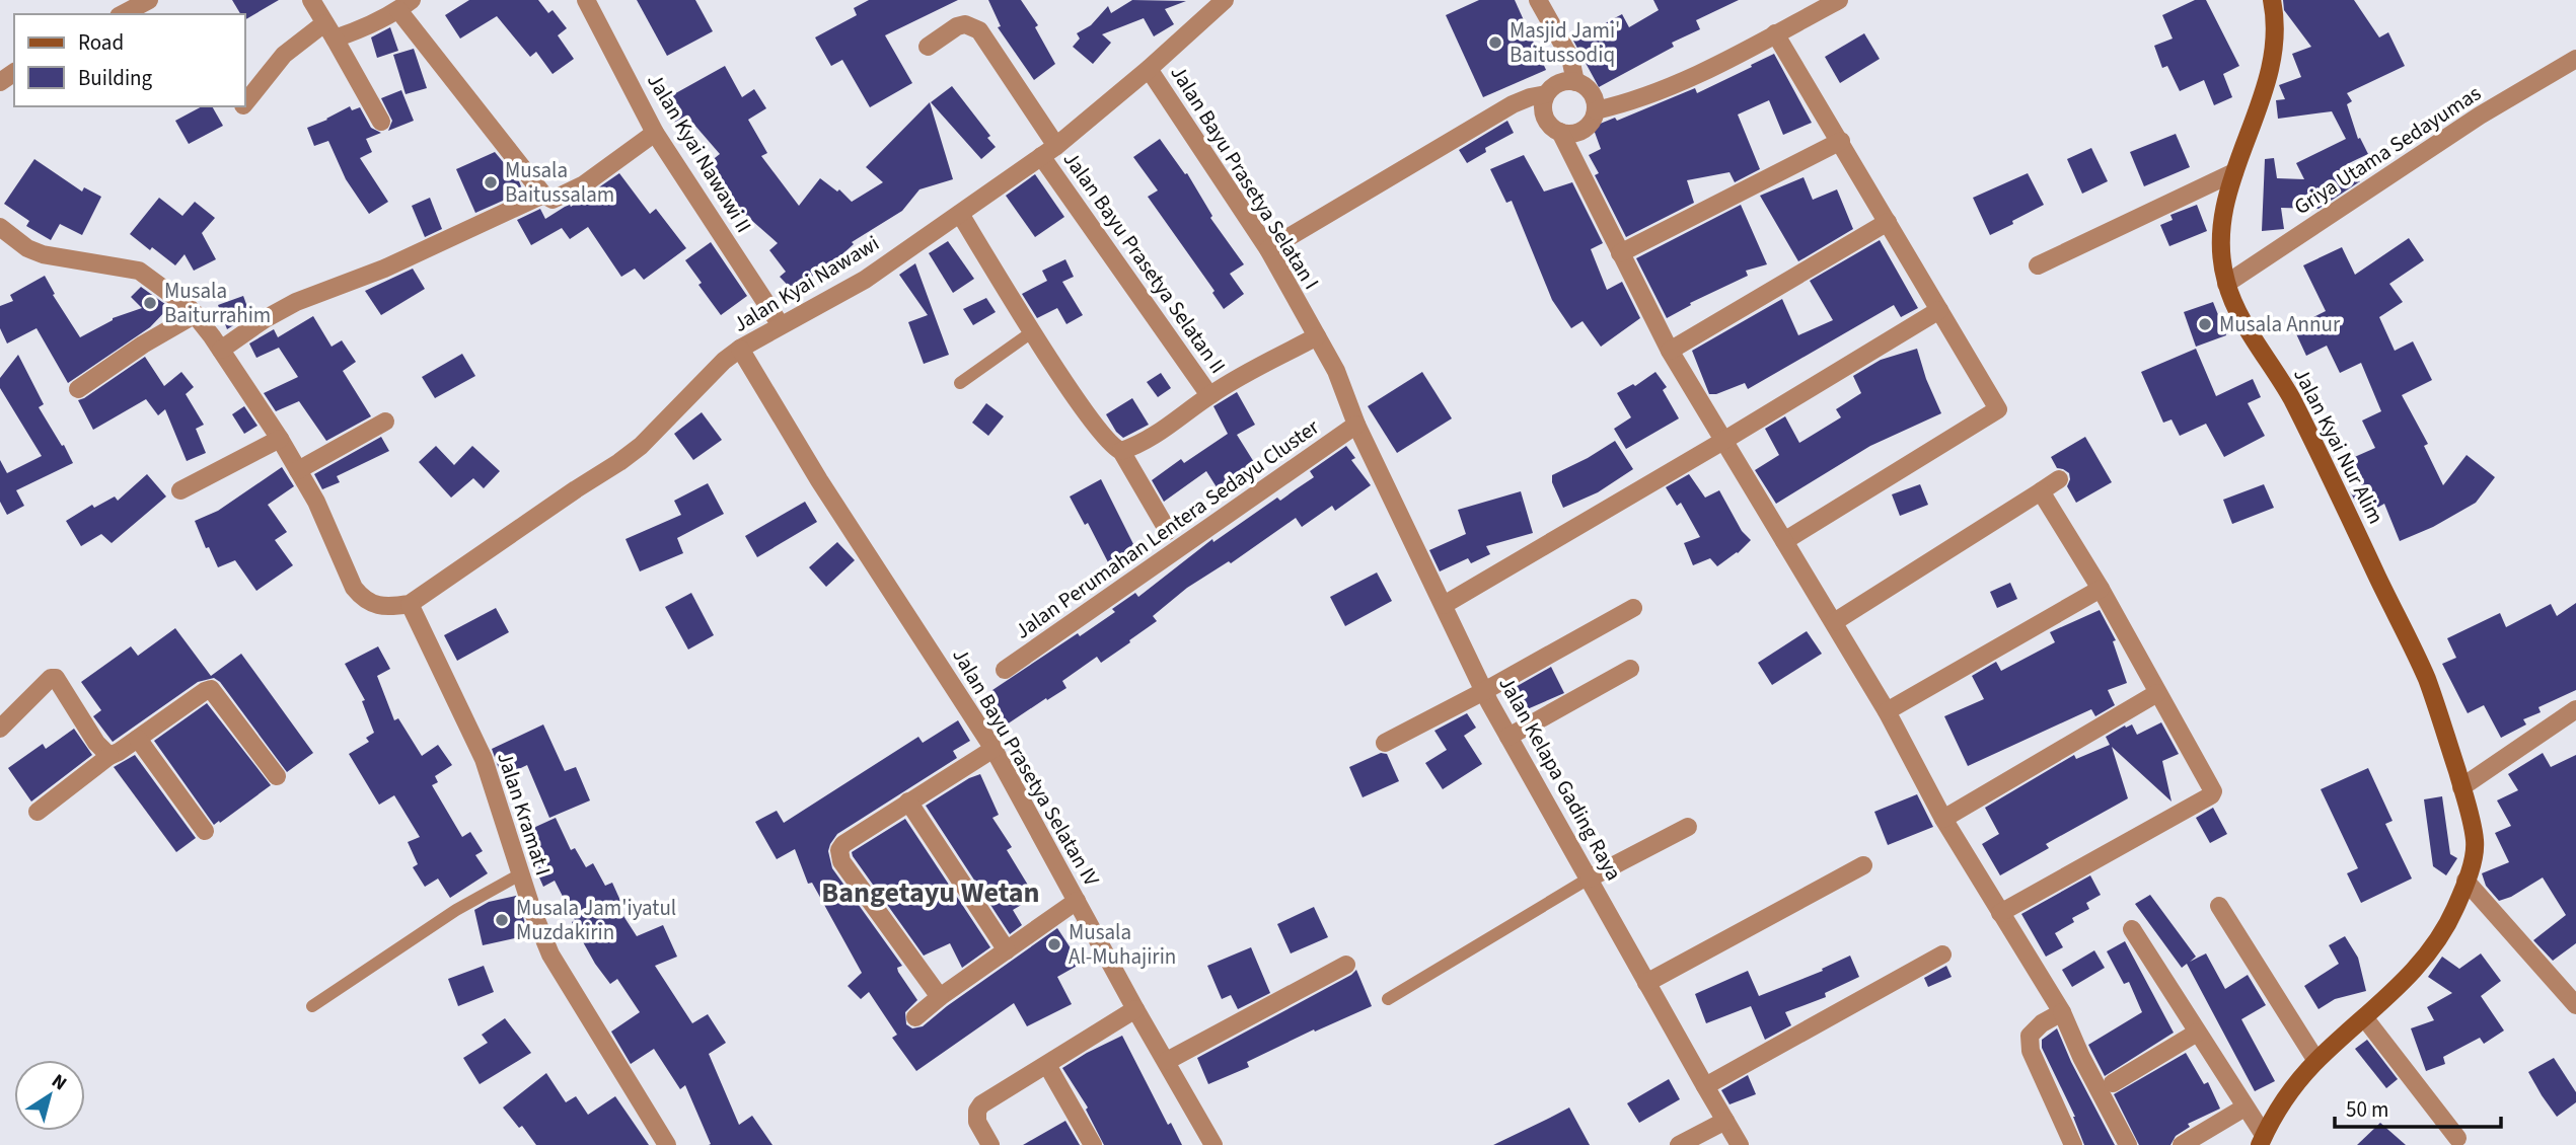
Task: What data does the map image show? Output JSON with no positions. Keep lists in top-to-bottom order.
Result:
{
  "streets": {
    "street": [
      "Griya Utama Sedayumas",
      "Jalan Kyai Nawawi II",
      "Jalan Bayu Prasetya Selatan I",
      "Jalan Bayu Prasetya Selatan II",
      "Jalan Kyai Nawawi",
      "Jalan Kyai Nur Alim",
      "Jalan Perumahan Lentera Sedayu Cluster",
      "Jalan Bayu Prasetya Selatan IV",
      "Jalan Kelapa Gading Raya",
      "Jalan Kramat I"
    ]
  },
  "crossings": [
    ["Griya Utama Sedayumas", "Jalan Kyai Nur Alim"],
    ["Jalan Kyai Nawawi II", "Jalan Kyai Nawawi"],
    ["Jalan Bayu Prasetya Selatan I", "Jalan Kyai Nawawi"],
    ["Jalan Bayu Prasetya Selatan I", "Jalan Perumahan Lentera Sedayu Cluster"],
    ["Jalan Bayu Prasetya Selatan I", "Jalan Kelapa Gading Raya"],
    ["Jalan Bayu Prasetya Selatan II", "Jalan Kyai Nawawi"],
    ["Jalan Kyai Nawawi", "Jalan Bayu Prasetya Selatan IV"],
    ["Jalan Kyai Nawawi", "Jalan Kramat I"],
    ["Jalan Perumahan Lentera Sedayu Cluster", "Jalan Kelapa Gading Raya"]
  ],
  "districts": ["Bangetayu Wetan"],
  "places": [
    "Masjid Jami' Baitussodiq",
    "Musala Baitussalam",
    "Musala Baiturrahim",
    "Musala Annur",
    "Musala Jam'iyatul Muzdakirin",
    "Musala Al-Muhajirin"
  ],
  "legend": ["Road", "Building"],
  "scale_bar": "50 m",
  "north": "top right"
}
